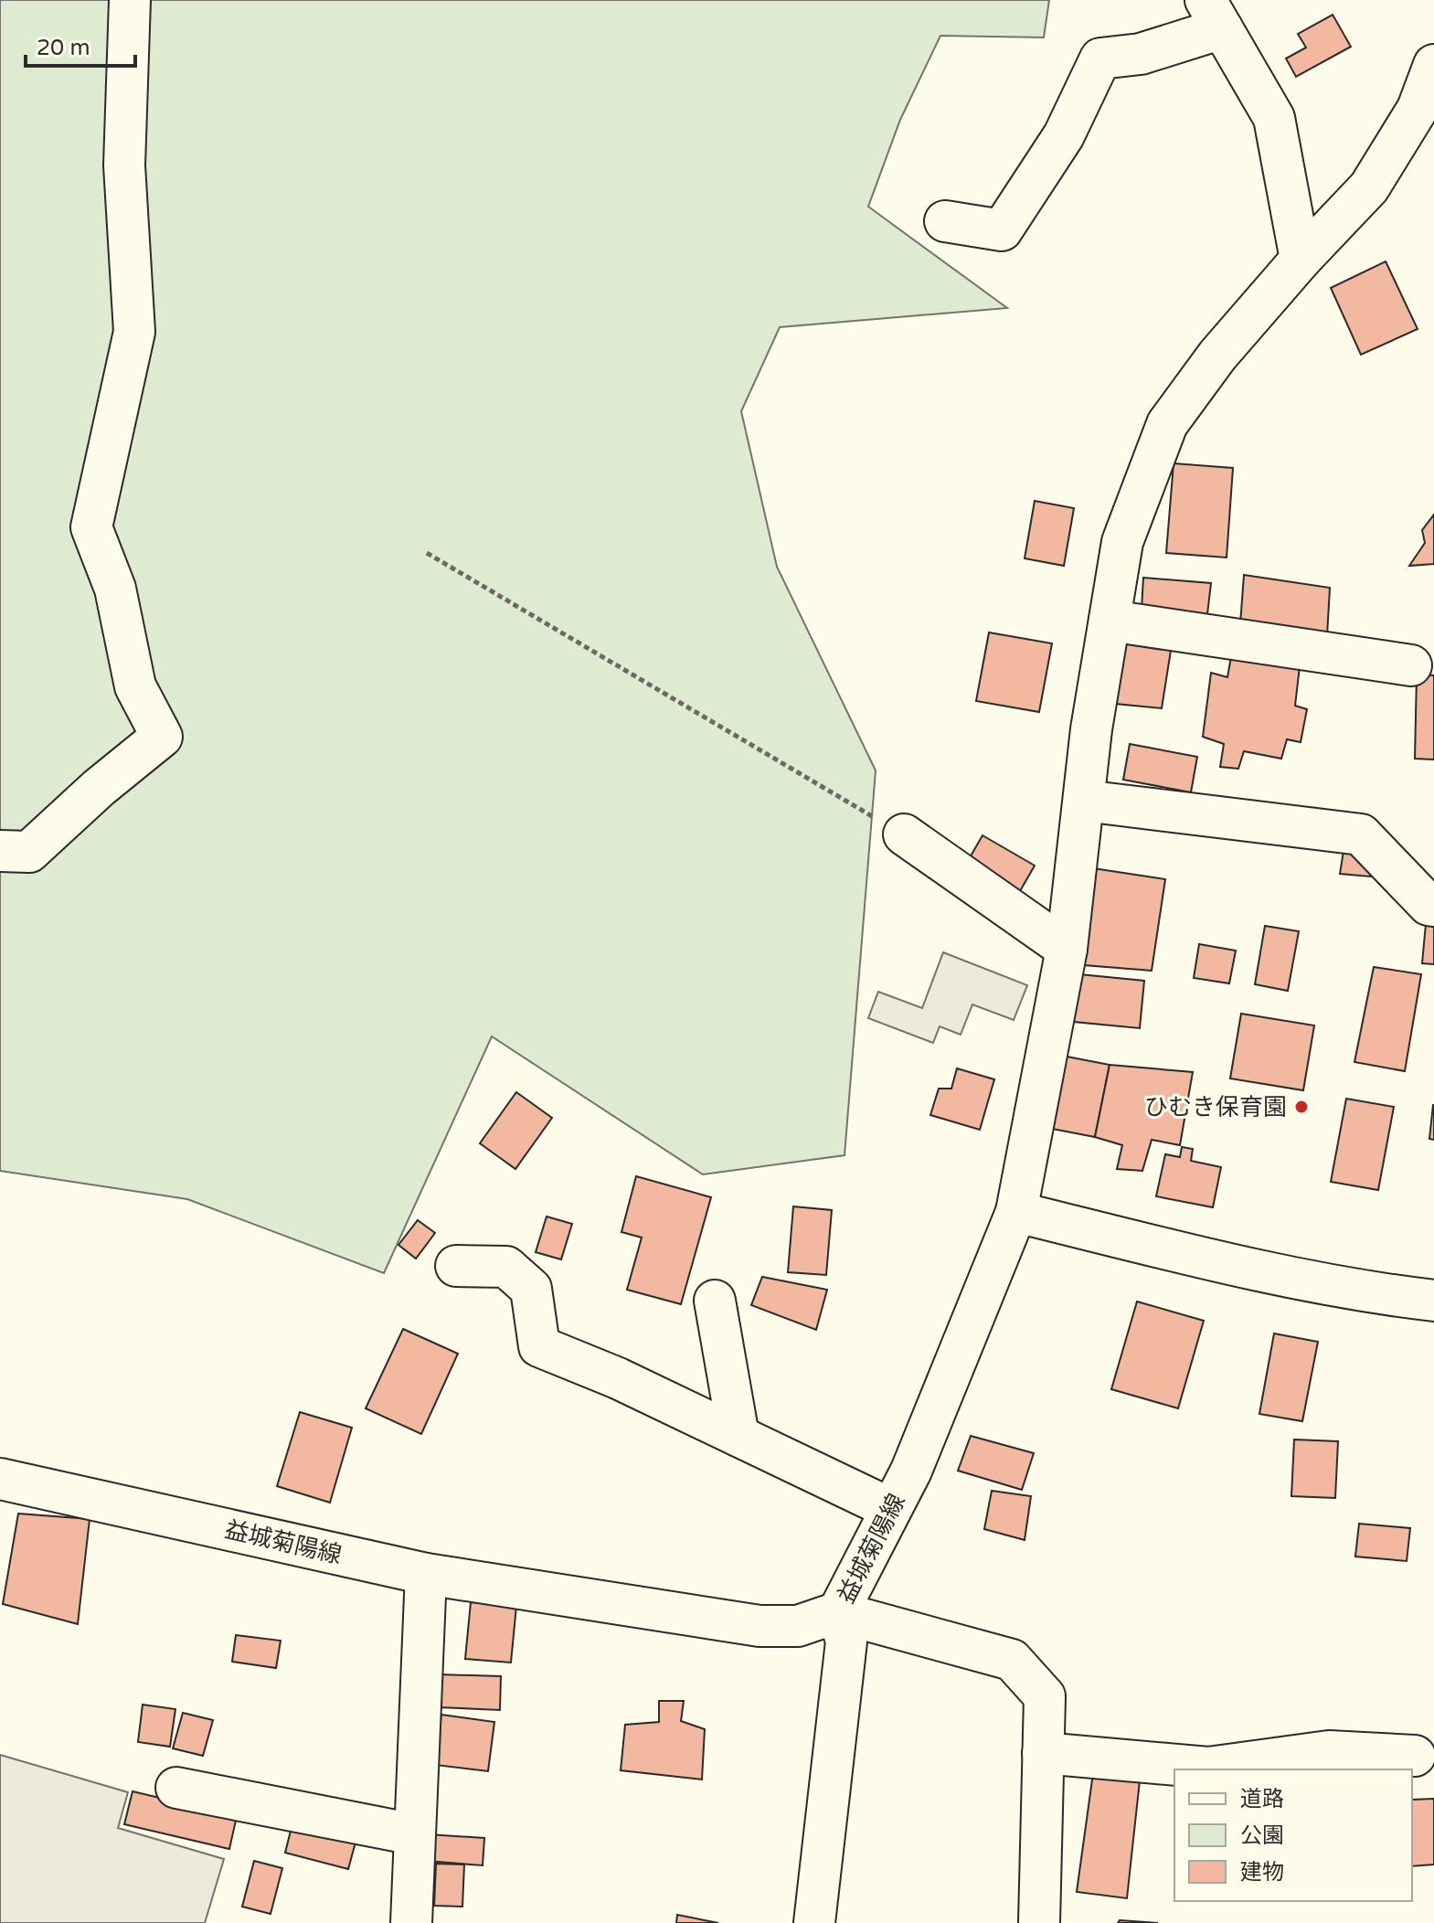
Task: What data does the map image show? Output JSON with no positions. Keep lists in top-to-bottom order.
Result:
{
  "streets": {
    "street": ["益城菊陽線"]
  },
  "places": ["ひむき保育園"],
  "legend": ["道路", "公園", "建物"],
  "scale_bar": "20 m"
}
